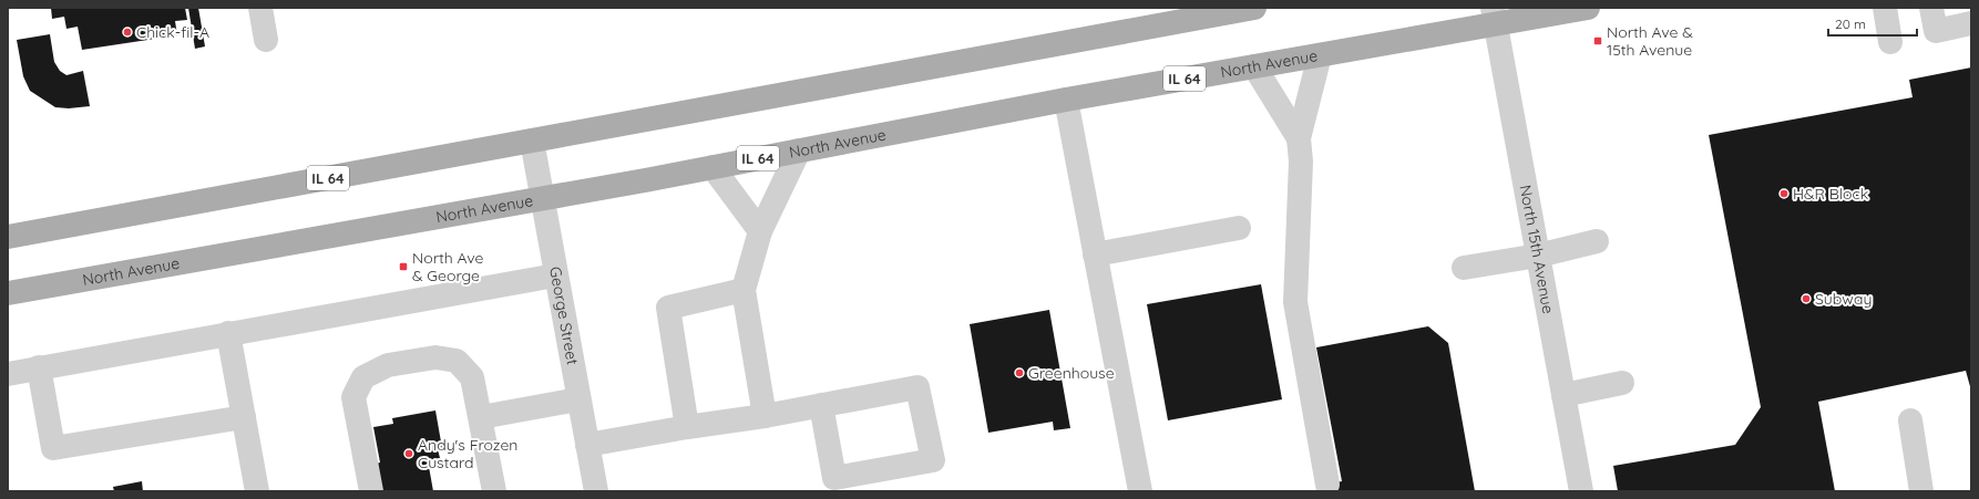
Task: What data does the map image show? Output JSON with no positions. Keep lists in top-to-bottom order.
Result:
{
  "streets": {
    "main road": ["North Avenue", "IL 64"],
    "street": ["North 15th Avenue", "George Street"]
  },
  "crossings": [
    ["North Avenue", "North 15th Avenue"],
    ["North Avenue", "George Street"],
    ["IL 64", "George Street"]
  ],
  "places": {
    "other": [
      "Chick-fil-A",
      "H&R Block",
      "Subway",
      "Greenhouse",
      "Andy's Frozen Custard"
    ],
    "transit": ["North Ave & 15th Avenue", "North Ave & George"]
  },
  "scale_bar": "20 m"
}
